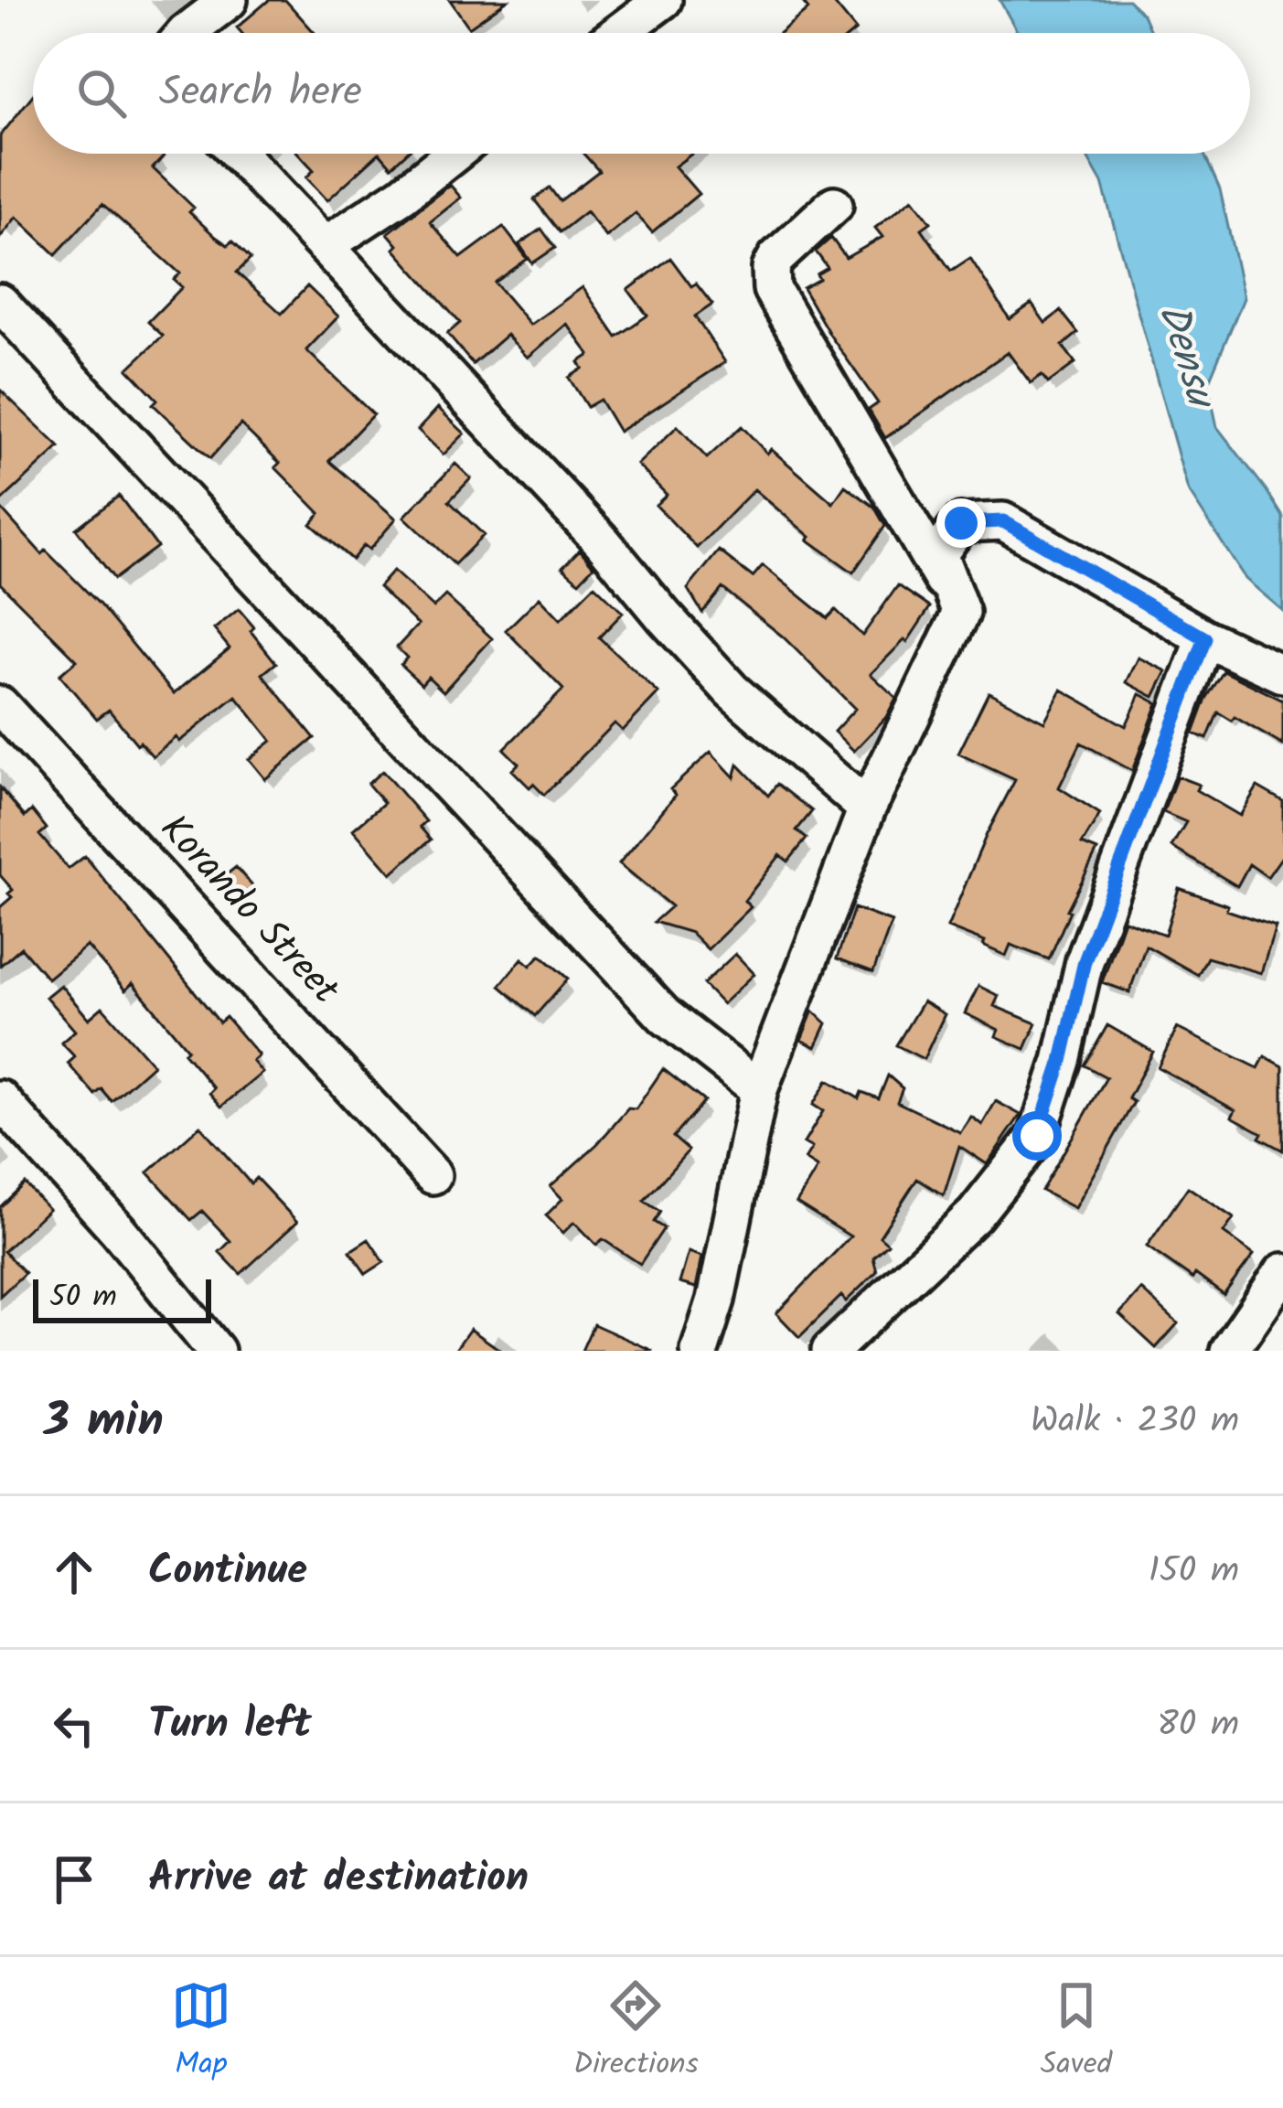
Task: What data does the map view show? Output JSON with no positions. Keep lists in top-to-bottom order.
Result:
{
  "streets": {
    "street": ["Korando Street"]
  },
  "water": ["Densu"],
  "scale_bar": "50 m",
  "page": {
    "search": "Search here",
    "scale": "50 m",
    "heading": ["3 min", "Walk · 230 m"],
    "list": [
      ["Continue", "150 m"],
      ["Turn left", "80 m"],
      "Arrive at destination"
    ],
    "nav": ["Map", "Directions", "Saved"]
  }
}
